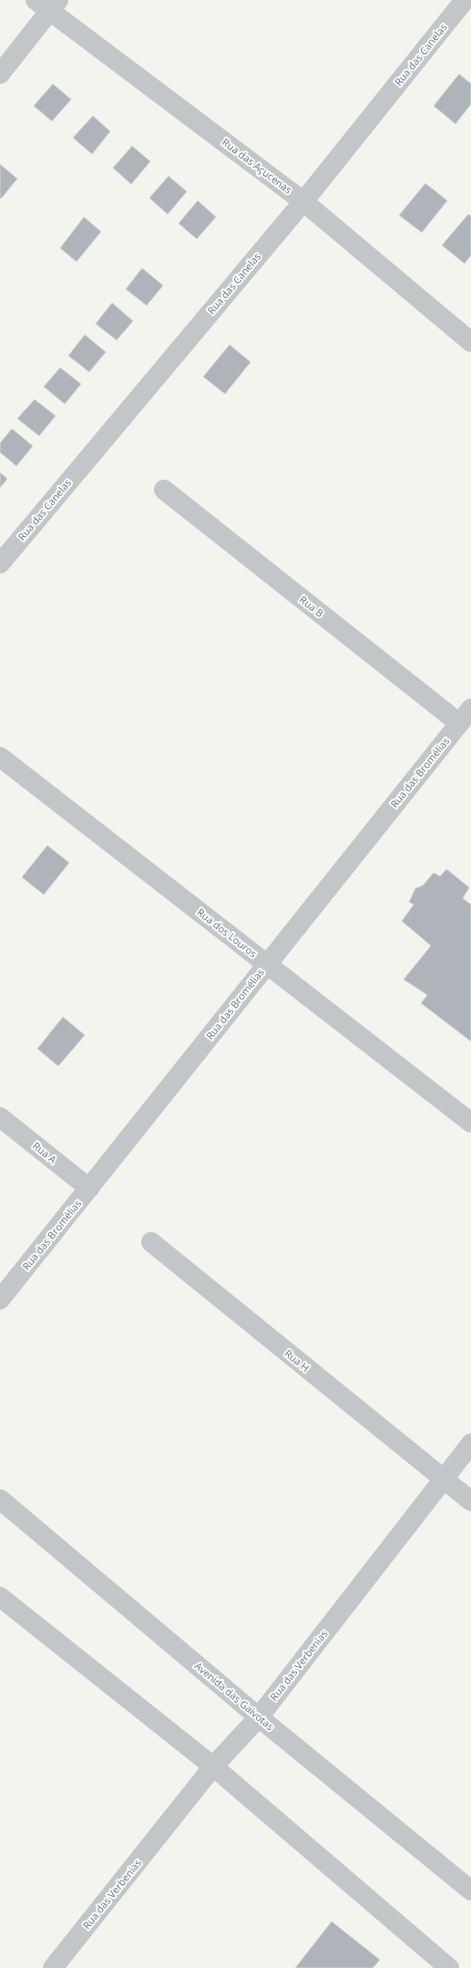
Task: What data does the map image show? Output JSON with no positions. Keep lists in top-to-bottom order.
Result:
{
  "streets": {
    "street": [
      "Rua das Canelas",
      "Rua das Açucenas",
      "Rua B",
      "Rua das Bromélias",
      "Rua dos Louros",
      "Rua A",
      "Rua H",
      "Rua das Verbenias",
      "Avenida das Gaivotas"
    ]
  },
  "crossings": [
    ["Rua das Canelas", "Rua das Açucenas"],
    ["Rua B", "Rua das Bromélias"],
    ["Rua das Bromélias", "Rua dos Louros"],
    ["Rua das Bromélias", "Rua A"],
    ["Rua H", "Rua das Verbenias"],
    ["Rua das Verbenias", "Avenida das Gaivotas"]
  ]
}
